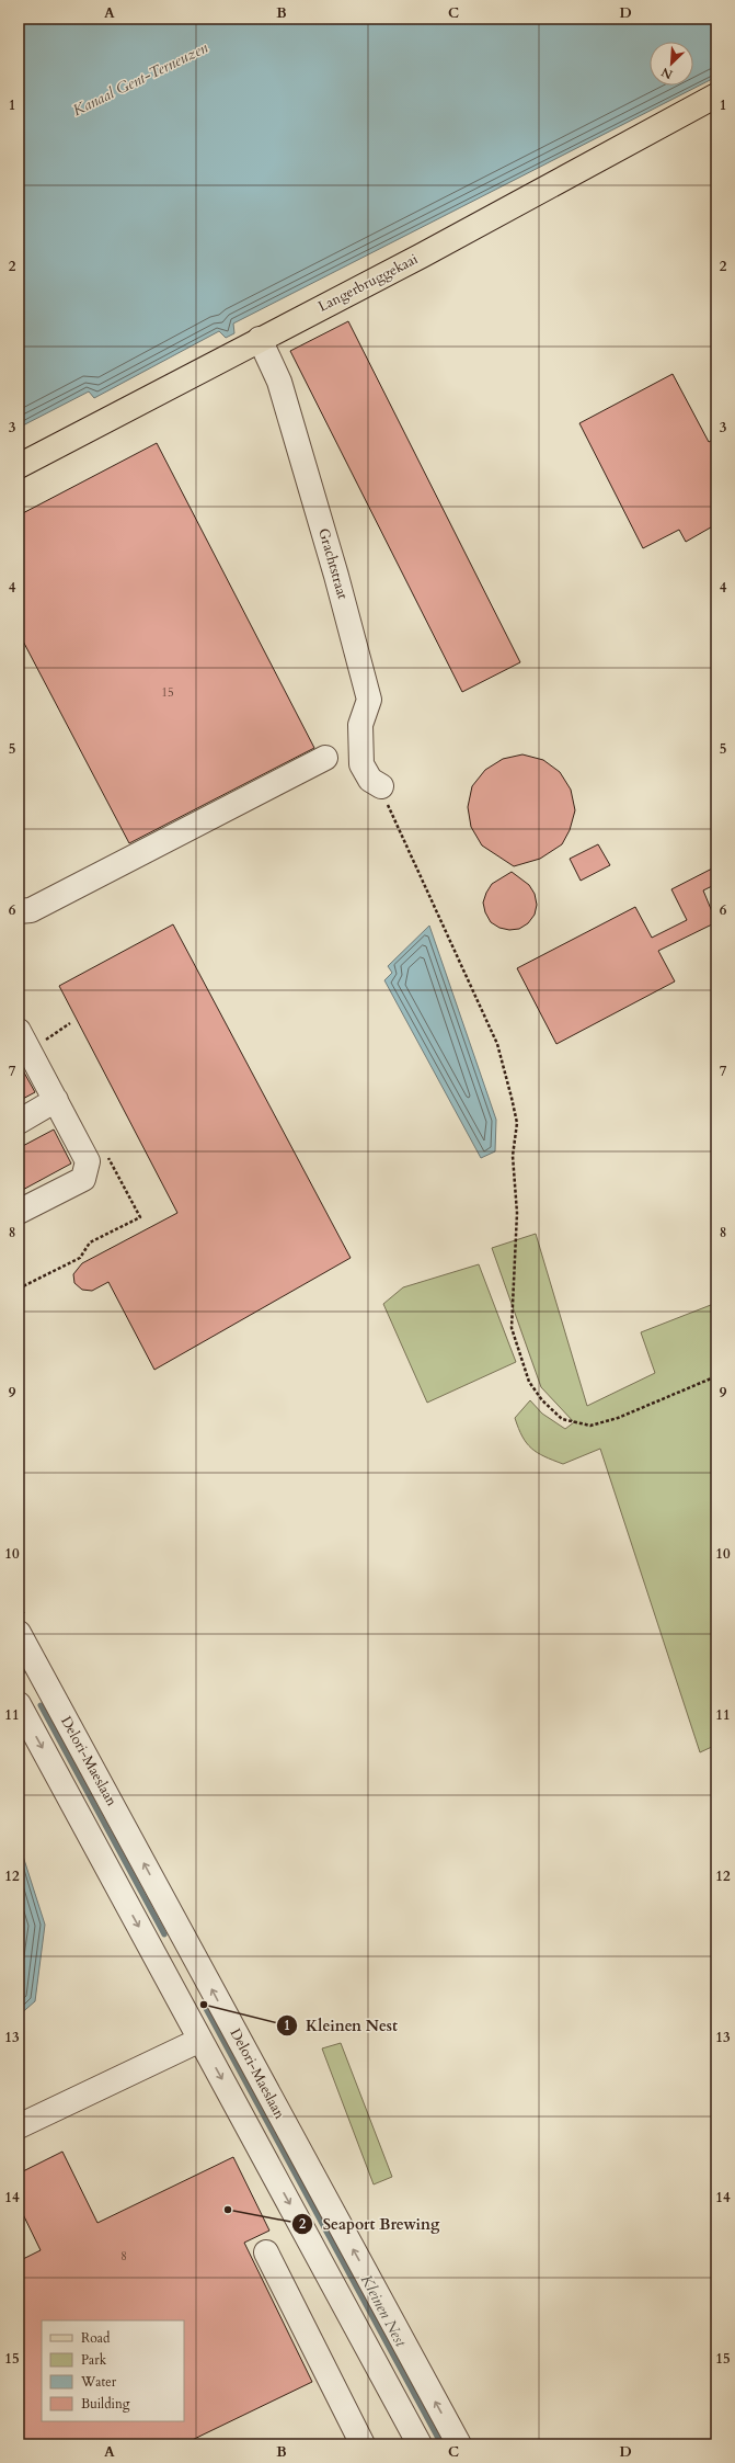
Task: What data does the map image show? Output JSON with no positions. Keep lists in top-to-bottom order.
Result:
{
  "streets": {
    "main road": ["Langerbruggekaai"],
    "street": ["Grachtstraat", "Delori-Maeslaan"]
  },
  "crossings": [
    ["Langerbruggekaai", "Grachtstraat"]
  ],
  "water": ["Kanaal Gent-Terneuzen", "Kleinen Nest"],
  "places": ["Kleinen Nest", "Seaport Brewing"],
  "house_numbers": ["15", "8"],
  "legend": [
    "Road",
    "Park",
    "Water",
    "Building"
  ],
  "north": "bottom left",
  "grid": {
    "columns": [
      "A",
      "B",
      "C",
      "D"
    ],
    "rows": [
      "1",
      "2",
      "3",
      "4",
      "5",
      "6",
      "7",
      "8",
      "9",
      "10",
      "11",
      "12",
      "13",
      "14",
      "15"
    ]
  }
}
